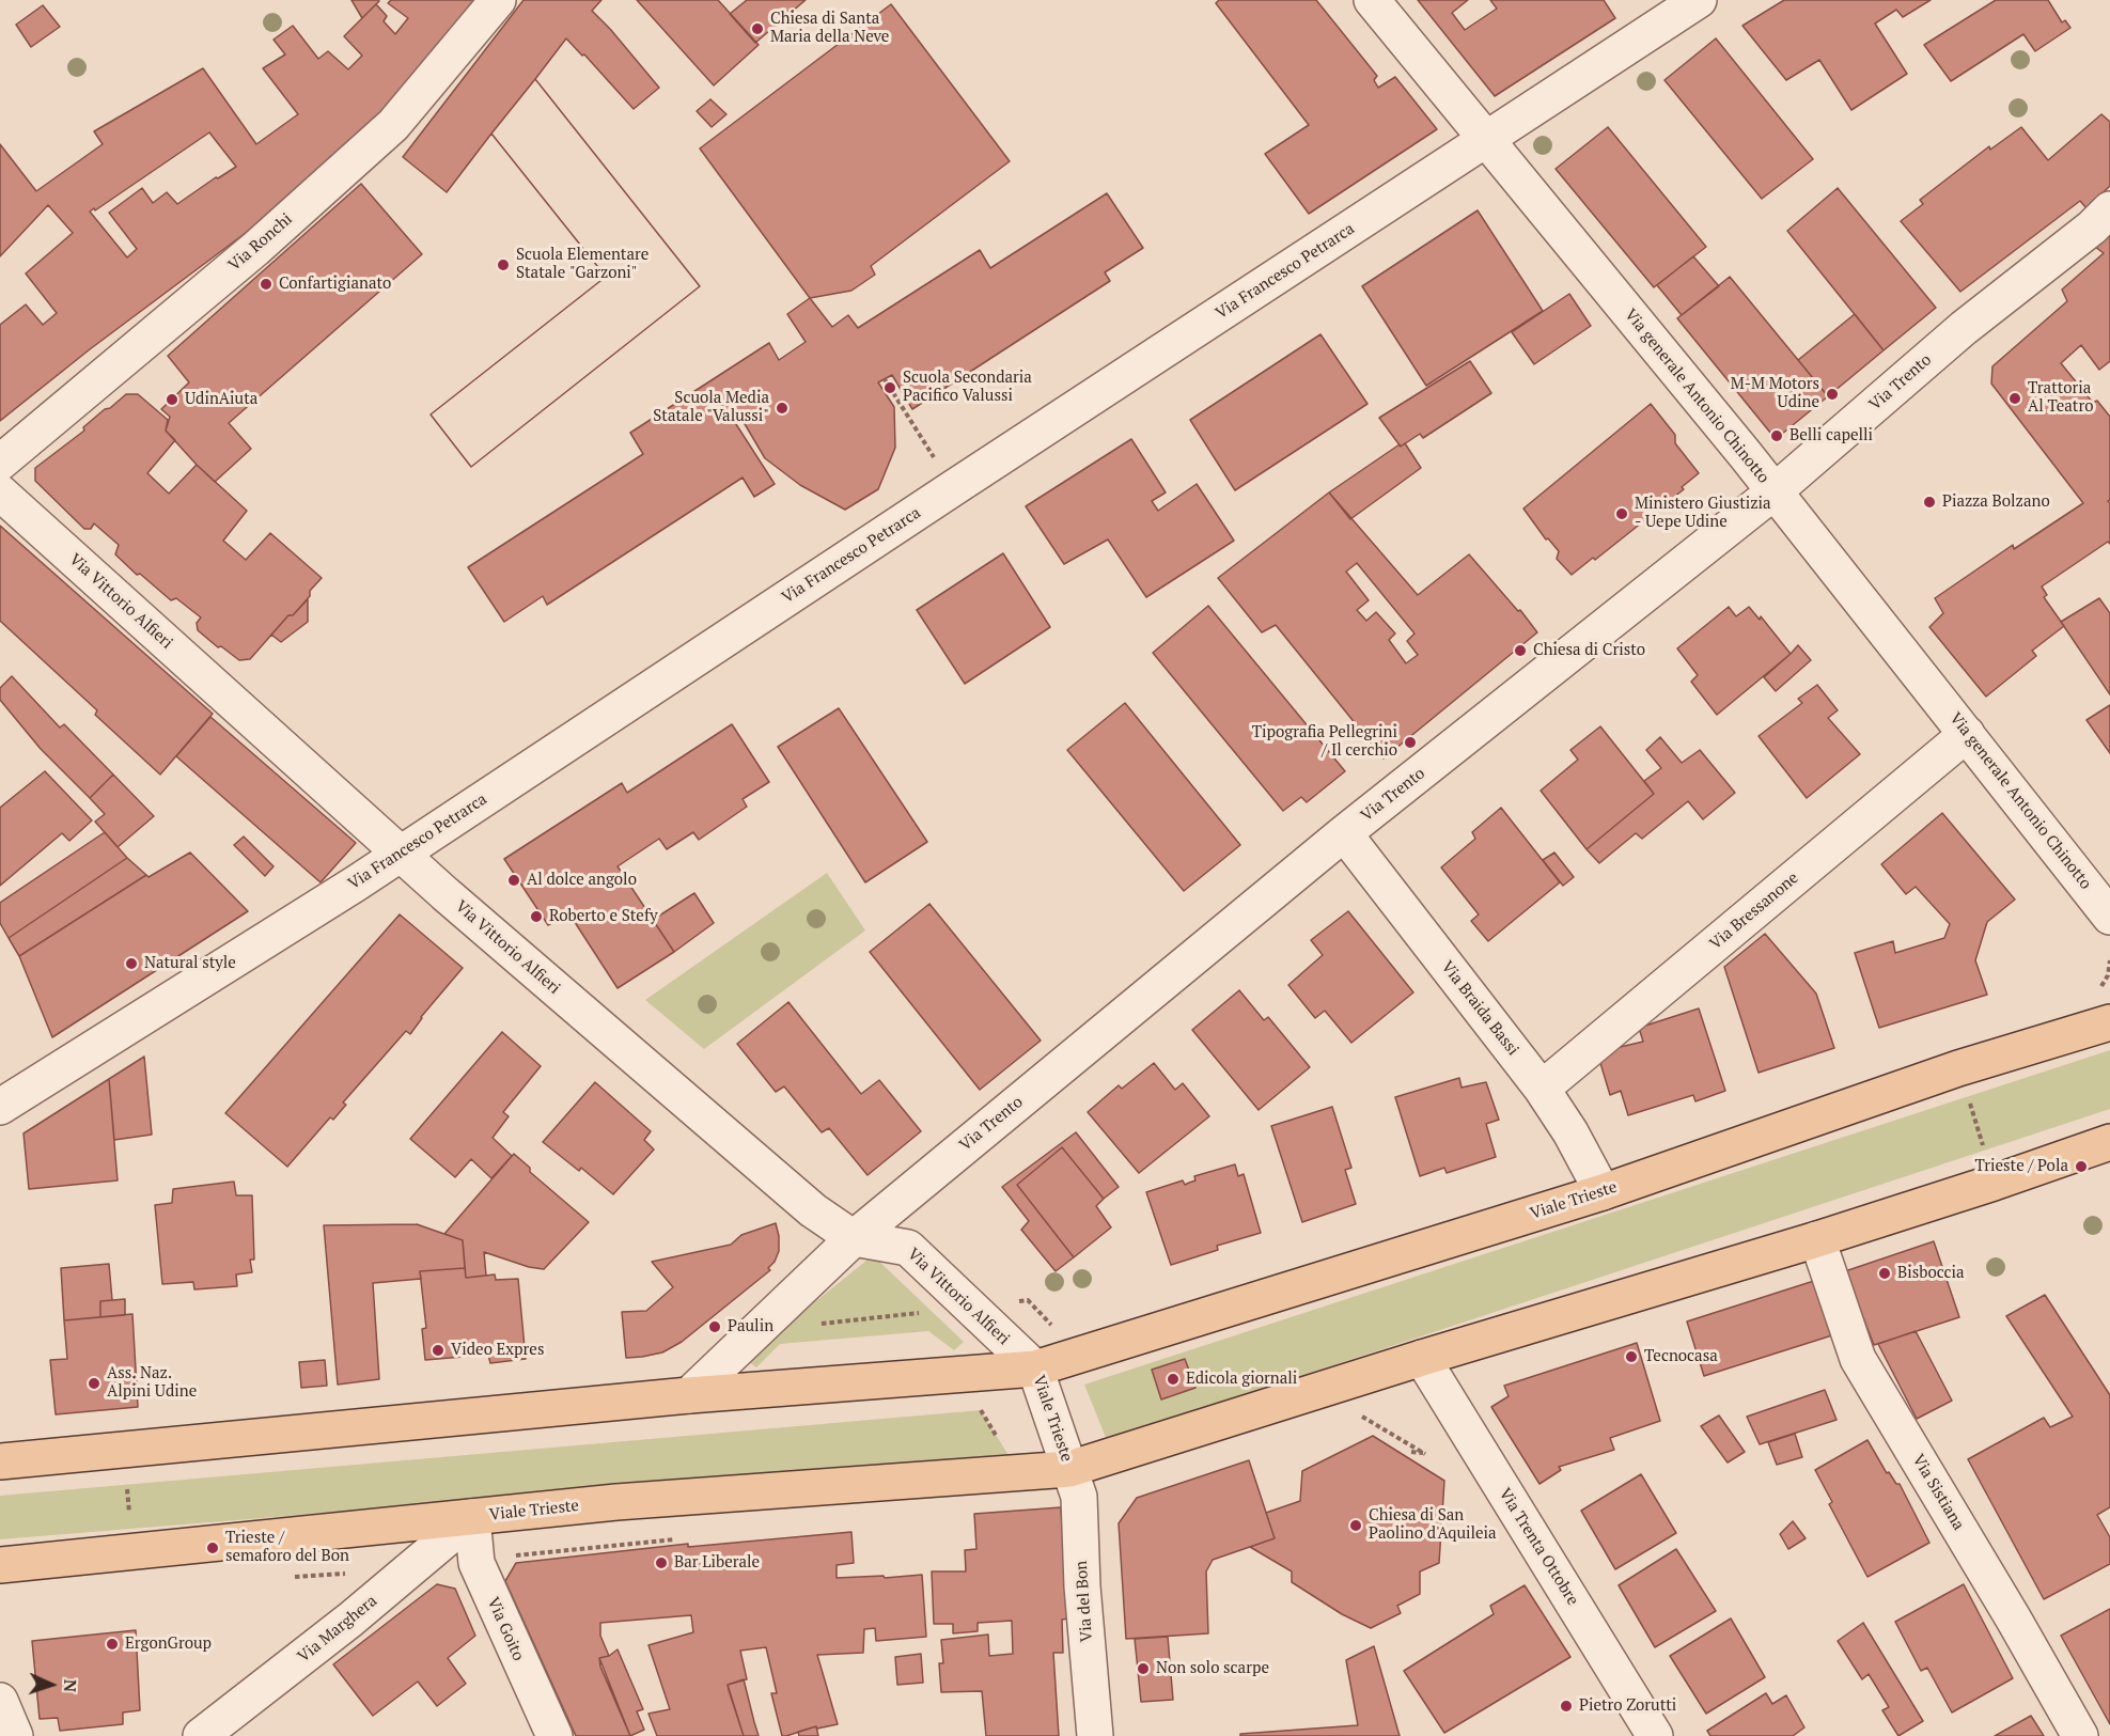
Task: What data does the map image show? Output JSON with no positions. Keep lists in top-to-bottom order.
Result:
{
  "streets": {
    "main road": ["Viale Trieste"],
    "street": [
      "Via Ronchi",
      "Via Francesco Petrarca",
      "Via Trento",
      "Via generale Antonio Chinotto",
      "Via Vittorio Alfieri",
      "Via Bressanone",
      "Via Braida Bassi",
      "Via Sistiana",
      "Via Trenta Ottobre",
      "Via del Bon",
      "Via Marghera",
      "Via Goito"
    ]
  },
  "crossings": [
    ["Via Francesco Petrarca", "Via generale Antonio Chinotto"],
    ["Via Francesco Petrarca", "Via Vittorio Alfieri"],
    ["Via Trento", "Via generale Antonio Chinotto"],
    ["Via Trento", "Via Vittorio Alfieri"],
    ["Via Trento", "Via Braida Bassi"],
    ["Via Trento", "Viale Trieste"],
    ["Via generale Antonio Chinotto", "Via Bressanone"],
    ["Via Vittorio Alfieri", "Viale Trieste"],
    ["Via Bressanone", "Via Braida Bassi"],
    ["Via Braida Bassi", "Viale Trieste"],
    ["Viale Trieste", "Via Sistiana"],
    ["Viale Trieste", "Via Trenta Ottobre"],
    ["Viale Trieste", "Via del Bon"],
    ["Viale Trieste", "Via Marghera"],
    ["Viale Trieste", "Via Goito"],
    ["Via Marghera", "Via Goito"]
  ],
  "places": [
    "Chiesa di Santa Maria della Neve",
    "Scuola Elementare Statale \"Garzoni\"",
    "Confartigianato",
    "Scuola Secondaria Pacifico Valussi",
    "M-M Motors Udine",
    "Trattoria Al Teatro",
    "UdinAiuta",
    "Scuola Media Statale \"Valussi\"",
    "Belli capelli",
    "Piazza Bolzano",
    "Ministero Giustizia - Uepe Udine",
    "Chiesa di Cristo",
    "Tipografia Pellegrini / Il cerchio",
    "Al dolce angolo",
    "Roberto e Stefy",
    "Natural style",
    "Trieste / Pola",
    "Bisboccia",
    "Paulin",
    "Video Expres",
    "Tecnocasa",
    "Edicola giornali",
    "Ass. Naz. Alpini Udine",
    "Chiesa di San Paolino d'Aquileia",
    "Trieste / semaforo del Bon",
    "Bar Liberale",
    "ErgonGroup",
    "Non solo scarpe",
    "Pietro Zorutti"
  ],
  "north": "right"
}
